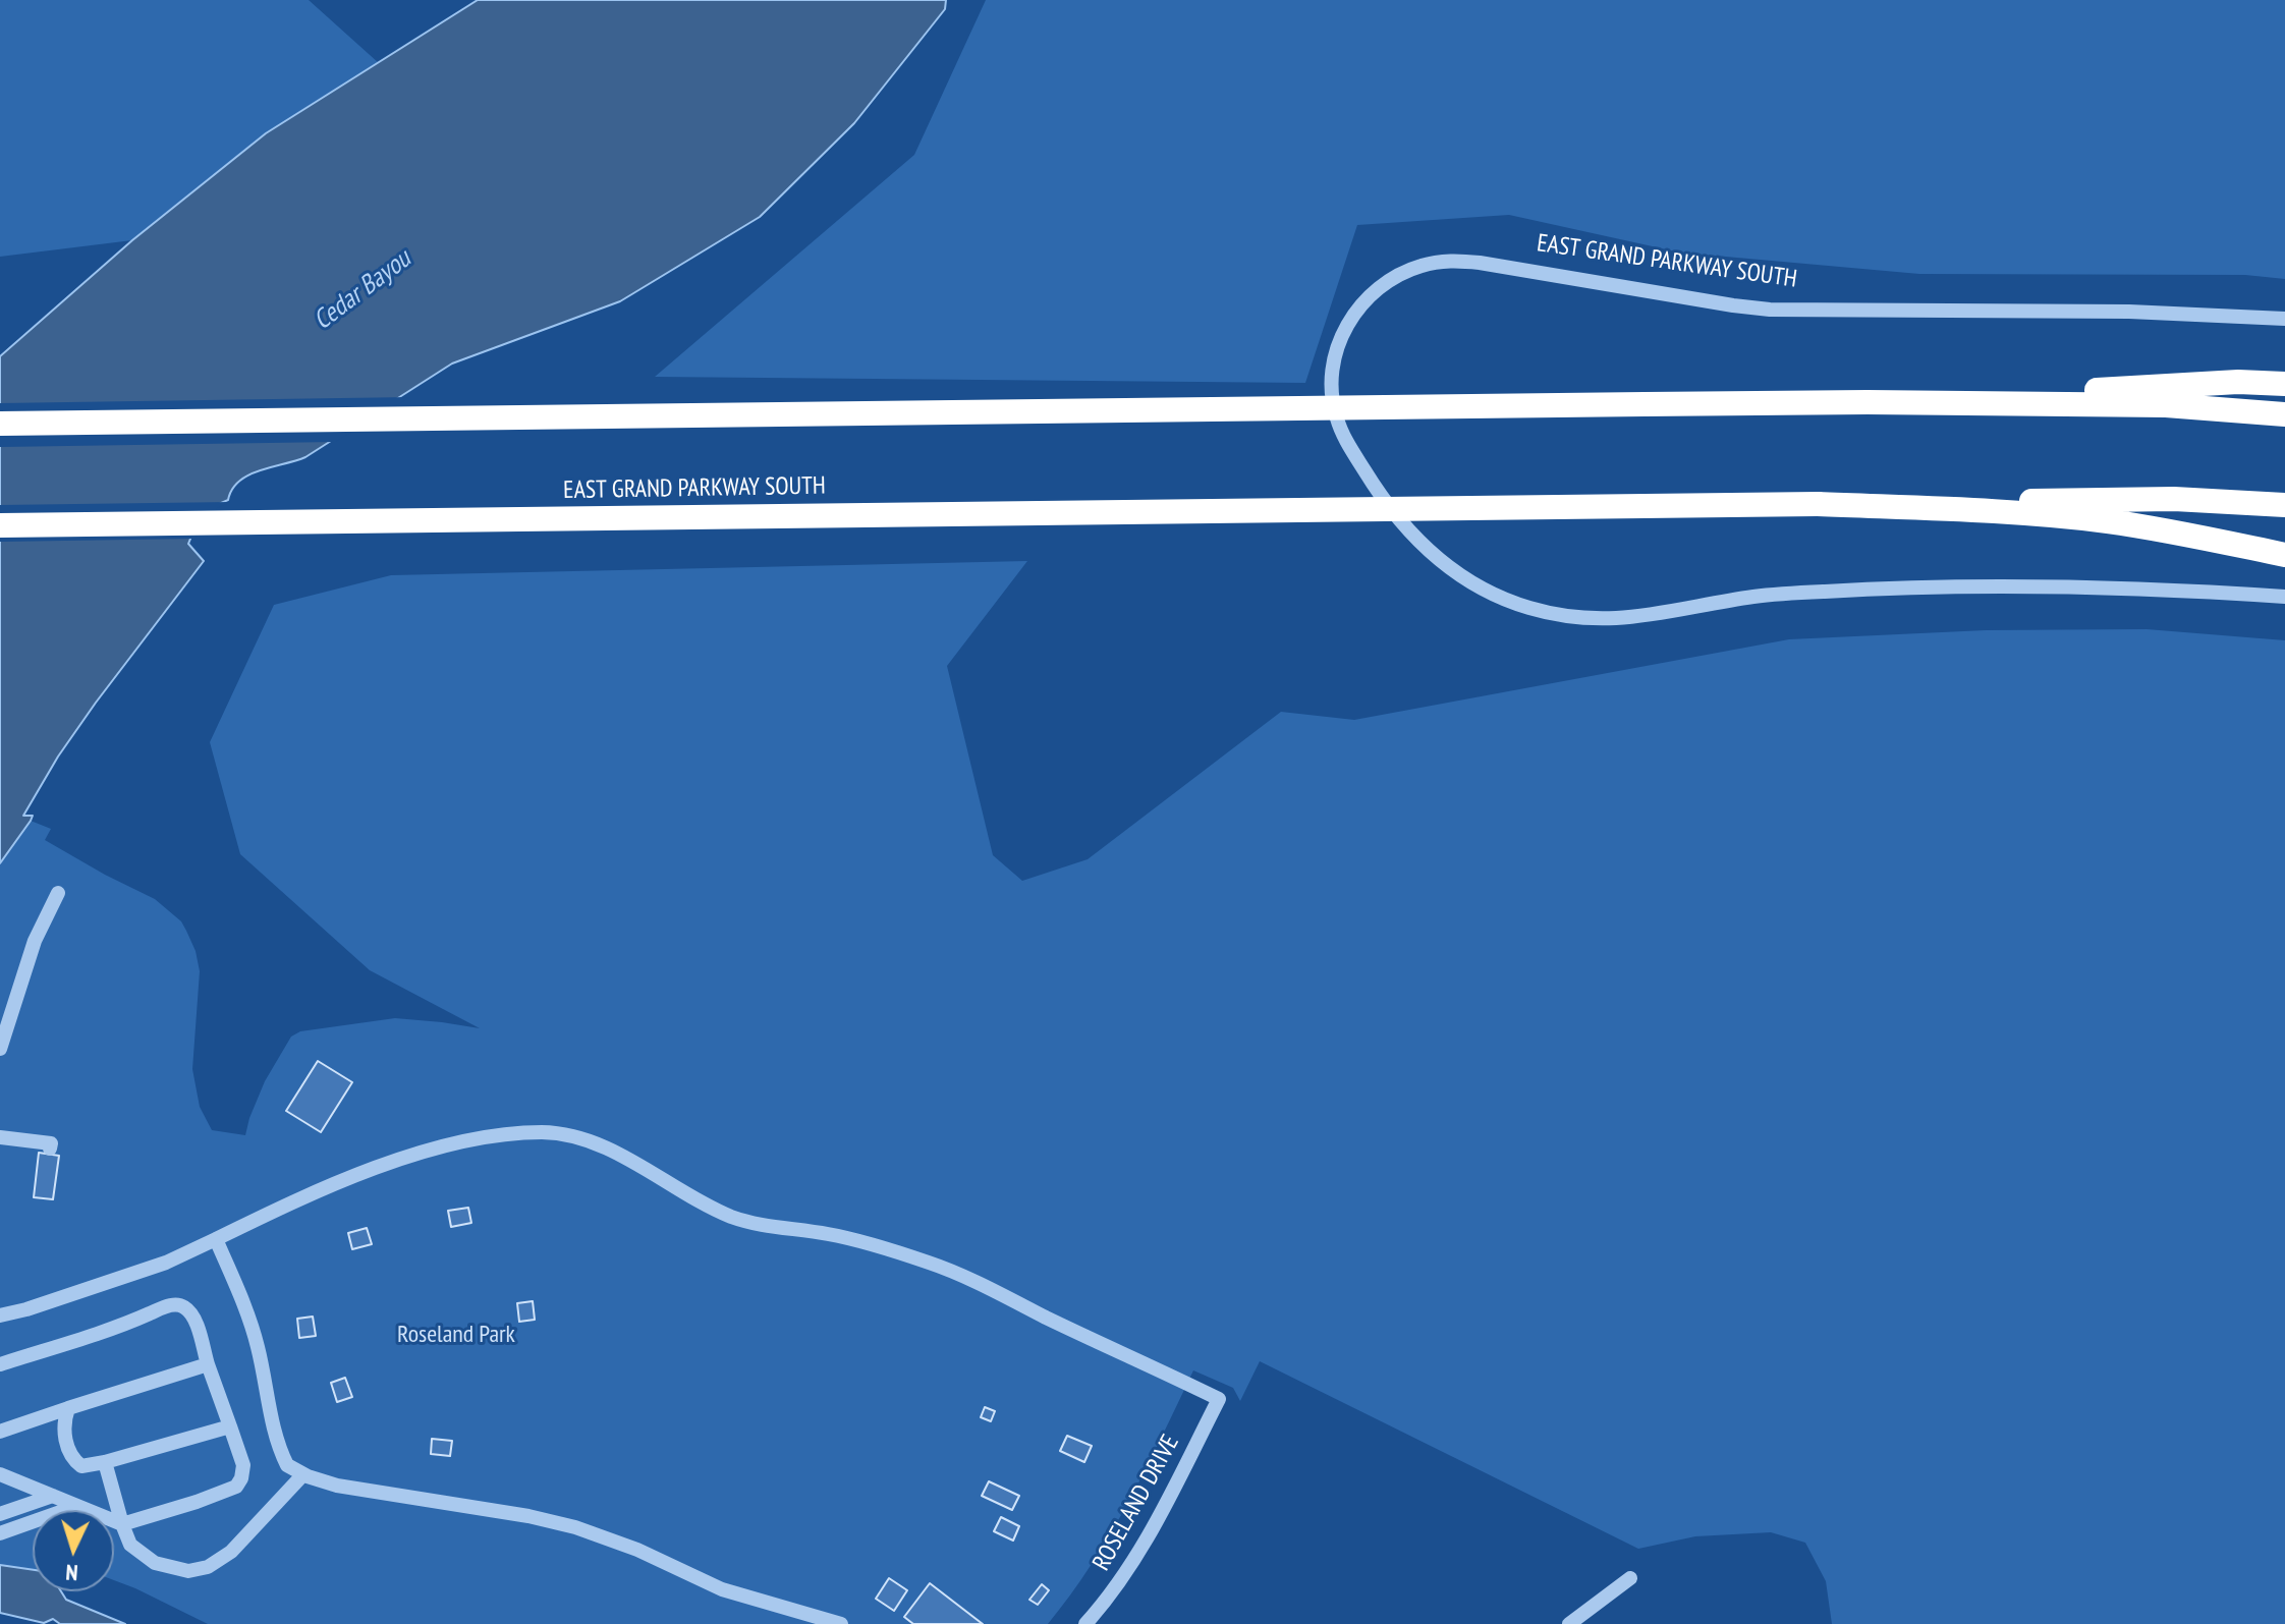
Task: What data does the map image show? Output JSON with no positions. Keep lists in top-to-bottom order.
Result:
{
  "streets": {
    "highway": ["EAST GRAND PARKWAY SOUTH"],
    "street": ["ROSELAND DRIVE"]
  },
  "water": ["Cedar Bayou"],
  "parks": ["Roseland Park"],
  "north": "bottom"
}
